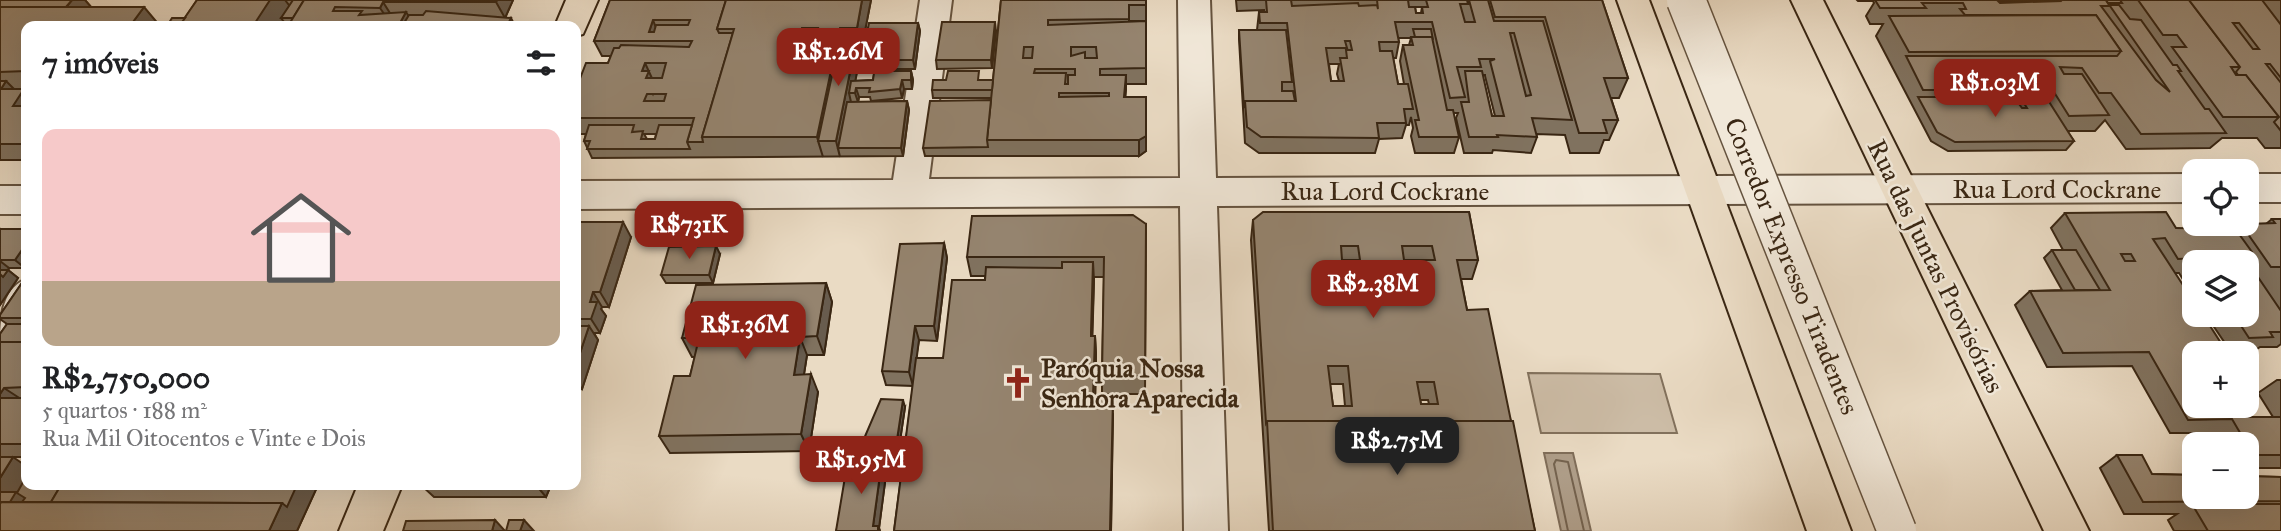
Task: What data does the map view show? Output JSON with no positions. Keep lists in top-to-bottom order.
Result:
{
  "streets": {
    "main road": ["Rua das Juntas Provisórias"],
    "street": ["Rua Lord Cockrane", "Corredor Expresso Tiradentes"]
  },
  "crossings": [
    ["Rua Lord Cockrane", "Rua das Juntas Provisórias"]
  ],
  "places": {
    "church": ["Paróquia Nossa Senhora Aparecida"]
  },
  "page": {
    "heading": "7 imóveis",
    "price": [
      "R$1.26M",
      "R$1.03M",
      "R$731K",
      "R$2.38M",
      "R$1.36M",
      "R$2.75M",
      "R$1.95M"
    ],
    "list": [
      {
        "name": "R$2,750,000",
        "note": "5 quartos · 188 m² · Rua Mil Oitocentos e Vinte e Dois"
      }
    ],
    "map_buttons": ["+", "−"]
  }
}
